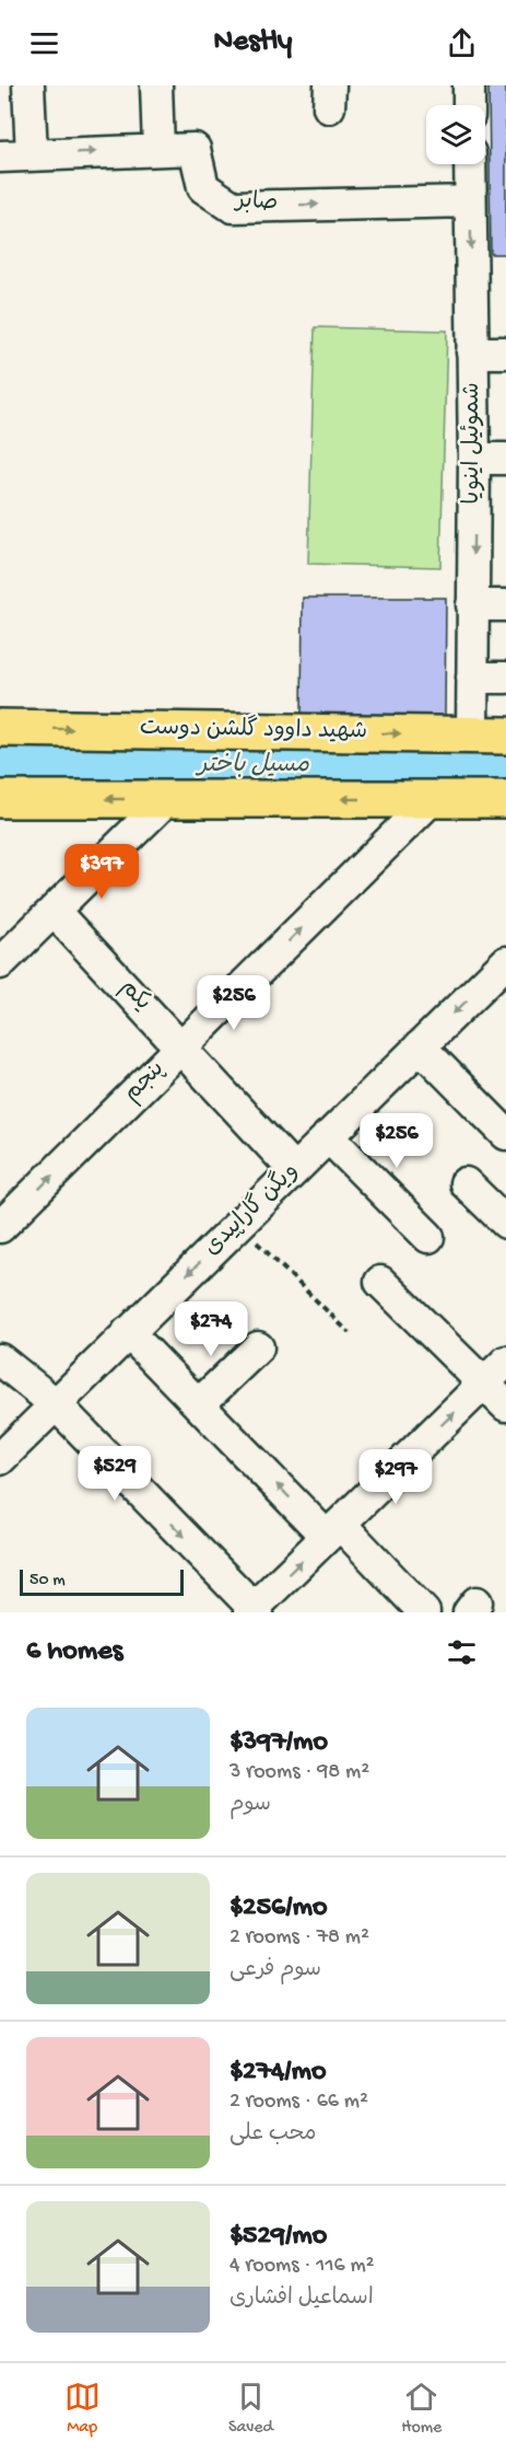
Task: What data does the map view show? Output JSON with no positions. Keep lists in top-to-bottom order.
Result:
{
  "streets": {
    "main road": ["شهید داوود گلشن دوست"],
    "street": [
      "صابر",
      "شموئیل اینویا",
      "یکم",
      "پنجم",
      "ویگن گاراپیدی"
    ]
  },
  "crossings": [
    ["صابر", "شموئیل اینویا"],
    ["شموئیل اینویا", "شهید داوود گلشن دوست"],
    ["یکم", "پنجم"],
    ["یکم", "ویگن گاراپیدی"]
  ],
  "one_way": ["صابر", "شموئیل اینویا", "ویگن گاراپیدی"],
  "water": ["مسیل باختر"],
  "scale_bar": "50 m",
  "page": {
    "header": "Nestly",
    "price": [
      "$397",
      "$256",
      "$256",
      "$274",
      "$529",
      "$297"
    ],
    "scale": "50 m",
    "heading": "6 homes",
    "list": [
      {
        "name": "$397/mo",
        "note": "3 rooms · 98 m² · سوم"
      },
      {
        "name": "$256/mo",
        "note": "2 rooms · 78 m² · سوم فرعی"
      },
      {
        "name": "$274/mo",
        "note": "2 rooms · 66 m² · محب علی"
      },
      {
        "name": "$529/mo",
        "note": "4 rooms · 116 m² · اسماعیل افشاری"
      }
    ],
    "tabs": ["Map", "Saved", "Home"]
  }
}
